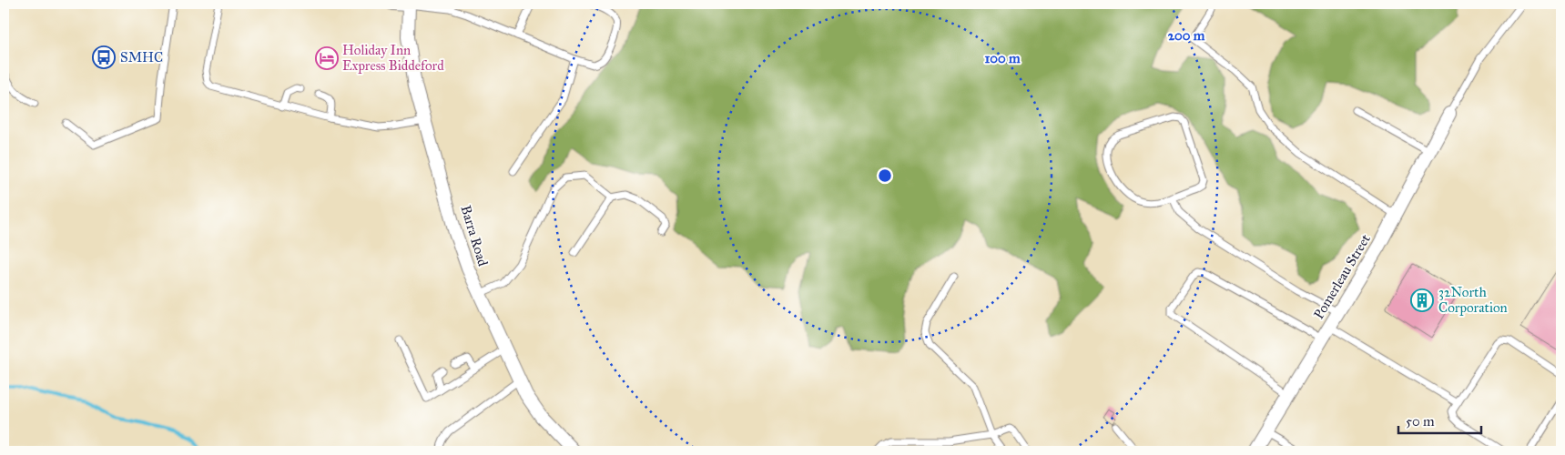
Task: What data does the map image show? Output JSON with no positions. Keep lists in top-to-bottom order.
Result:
{
  "streets": {
    "street": ["Barra Road", "Pomerleau Street"]
  },
  "places": {
    "bus stop": ["SMHC"],
    "hotel": ["Holiday Inn Express Biddeford"],
    "building": ["32North Corporation"]
  },
  "scale_bar": "50 m",
  "rings": ["200 m", "100 m"]
}
